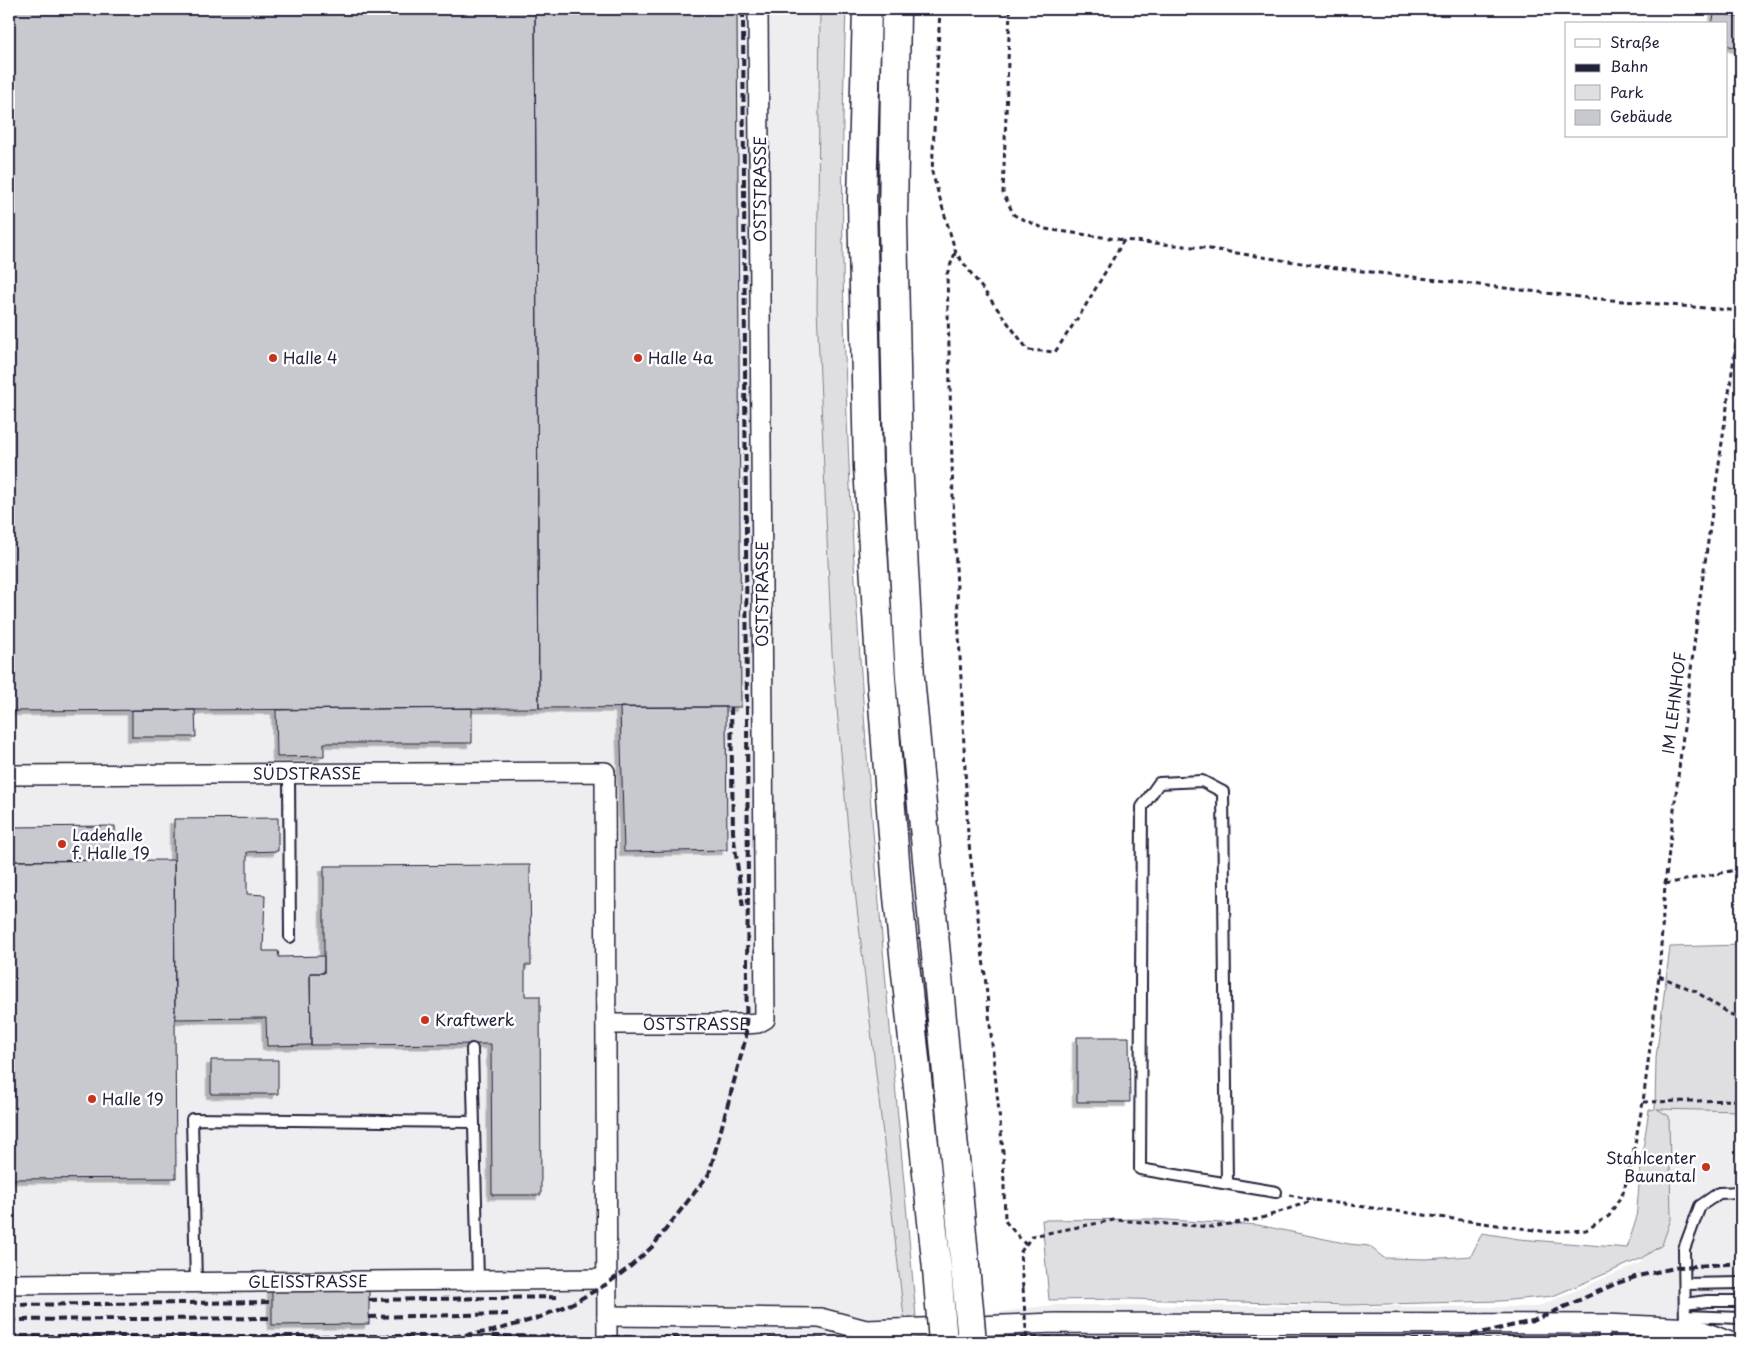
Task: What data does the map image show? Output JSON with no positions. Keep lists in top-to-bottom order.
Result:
{
  "streets": {
    "street": ["OSTSTRASSE", "SÜDSTRASSE", "GLEISSTRASSE"],
    "path": ["IM LEHNHOF"]
  },
  "crossings": [
    ["OSTSTRASSE", "SÜDSTRASSE"]
  ],
  "places": [
    "Halle 4",
    "Halle 4a",
    "Ladehalle f. Halle 19",
    "Kraftwerk",
    "Halle 19",
    "Stahlcenter Baunatal"
  ],
  "legend": [
    "Straße",
    "Bahn",
    "Park",
    "Gebäude"
  ]
}
